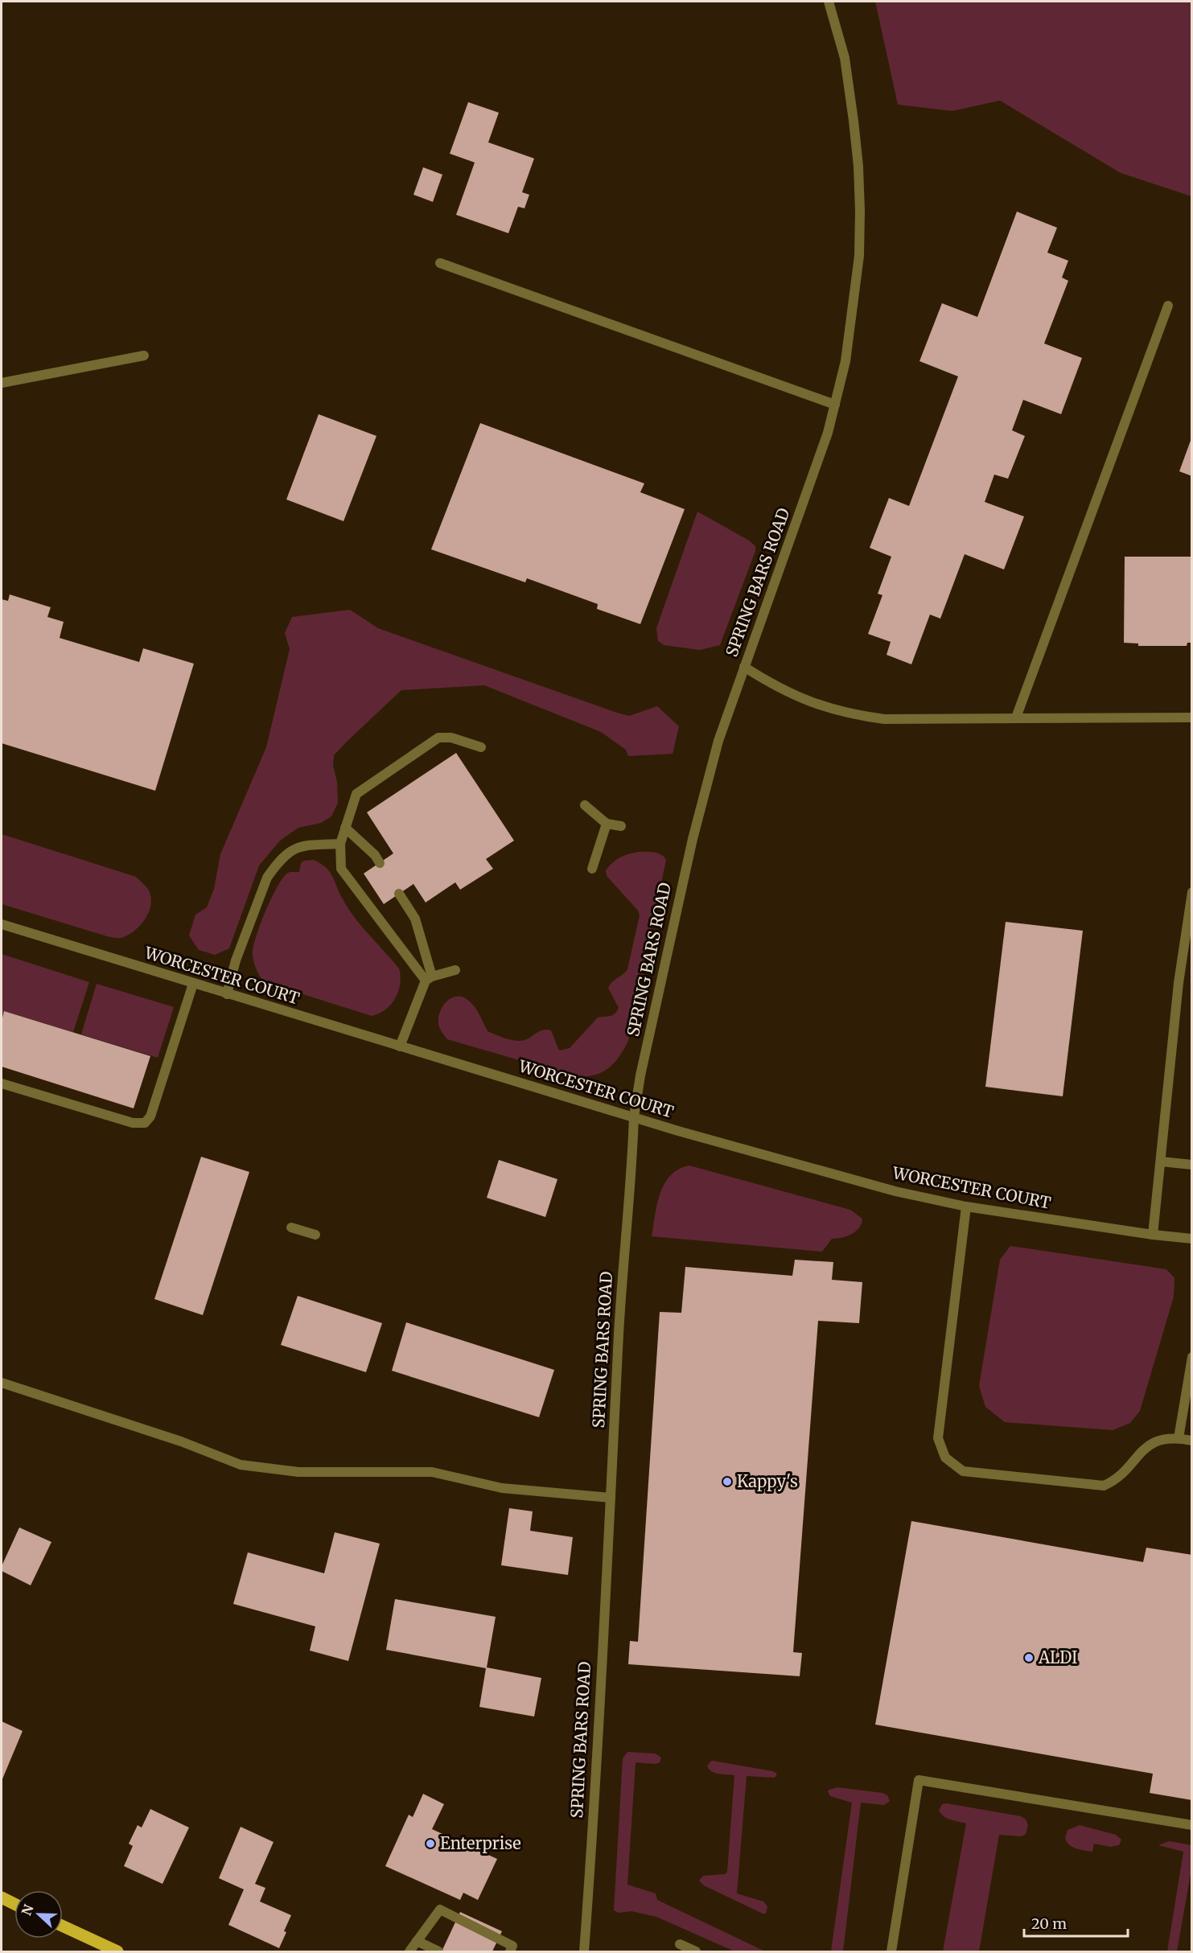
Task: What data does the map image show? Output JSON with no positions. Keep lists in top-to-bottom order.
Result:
{
  "streets": {
    "street": ["SPRING BARS ROAD", "WORCESTER COURT"]
  },
  "crossings": [
    ["SPRING BARS ROAD", "WORCESTER COURT"]
  ],
  "places": ["Kappy's", "ALDI", "Enterprise"],
  "scale_bar": "20 m",
  "north": "left"
}
